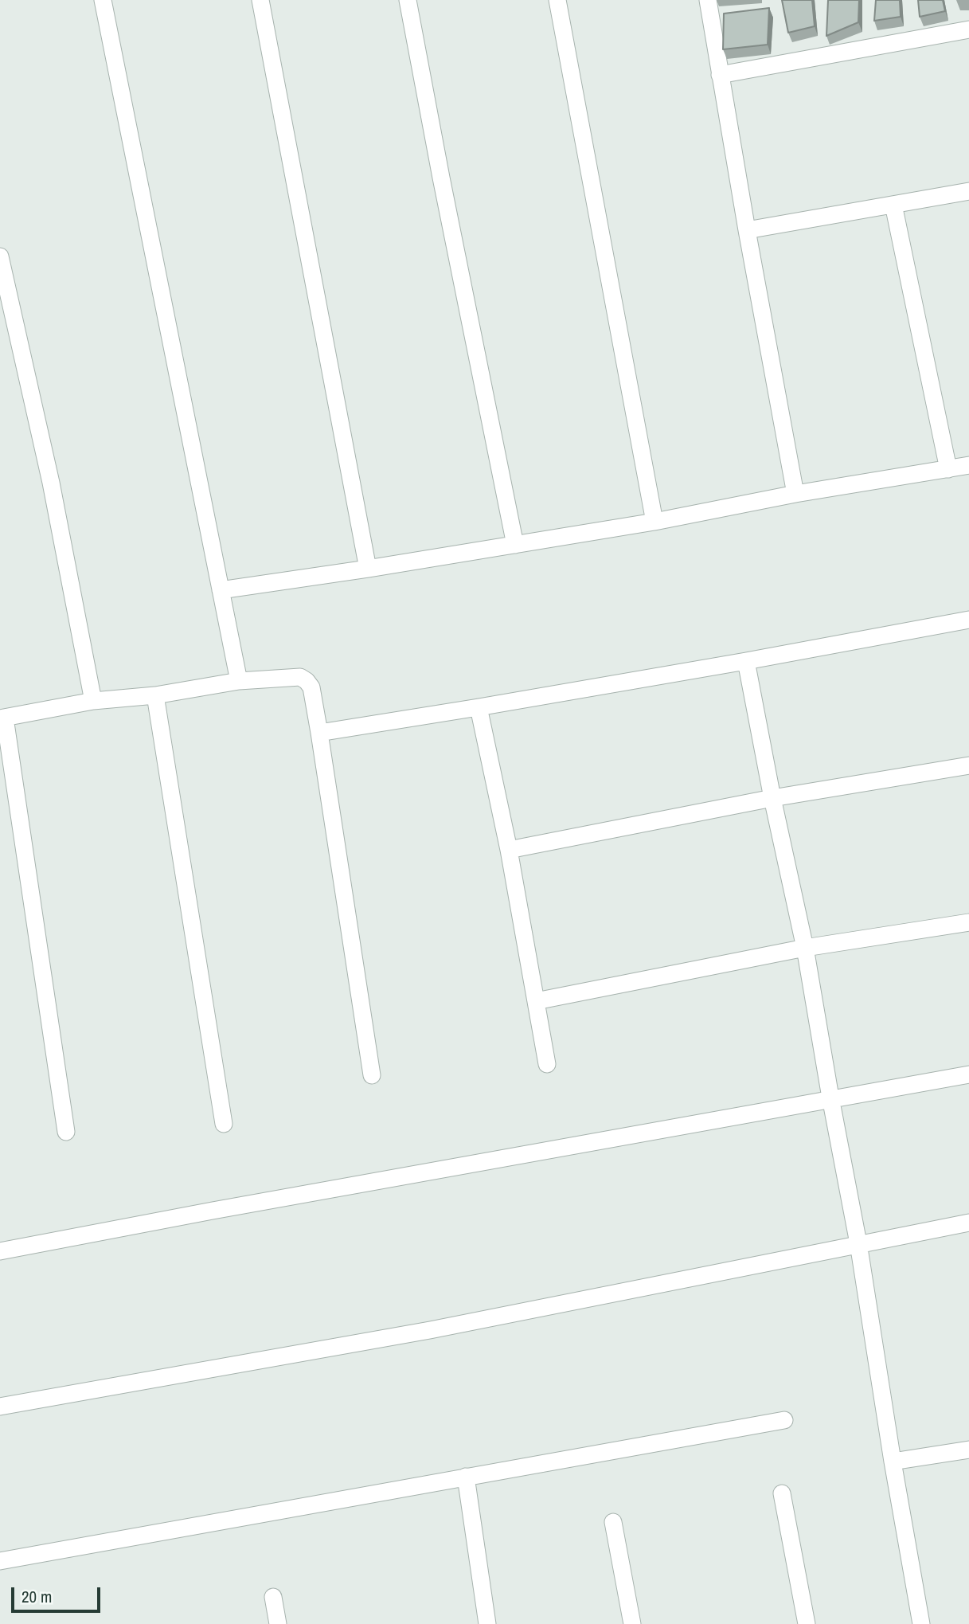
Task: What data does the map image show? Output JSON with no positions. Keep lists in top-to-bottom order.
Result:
{
  "scale_bar": "20 m"
}
